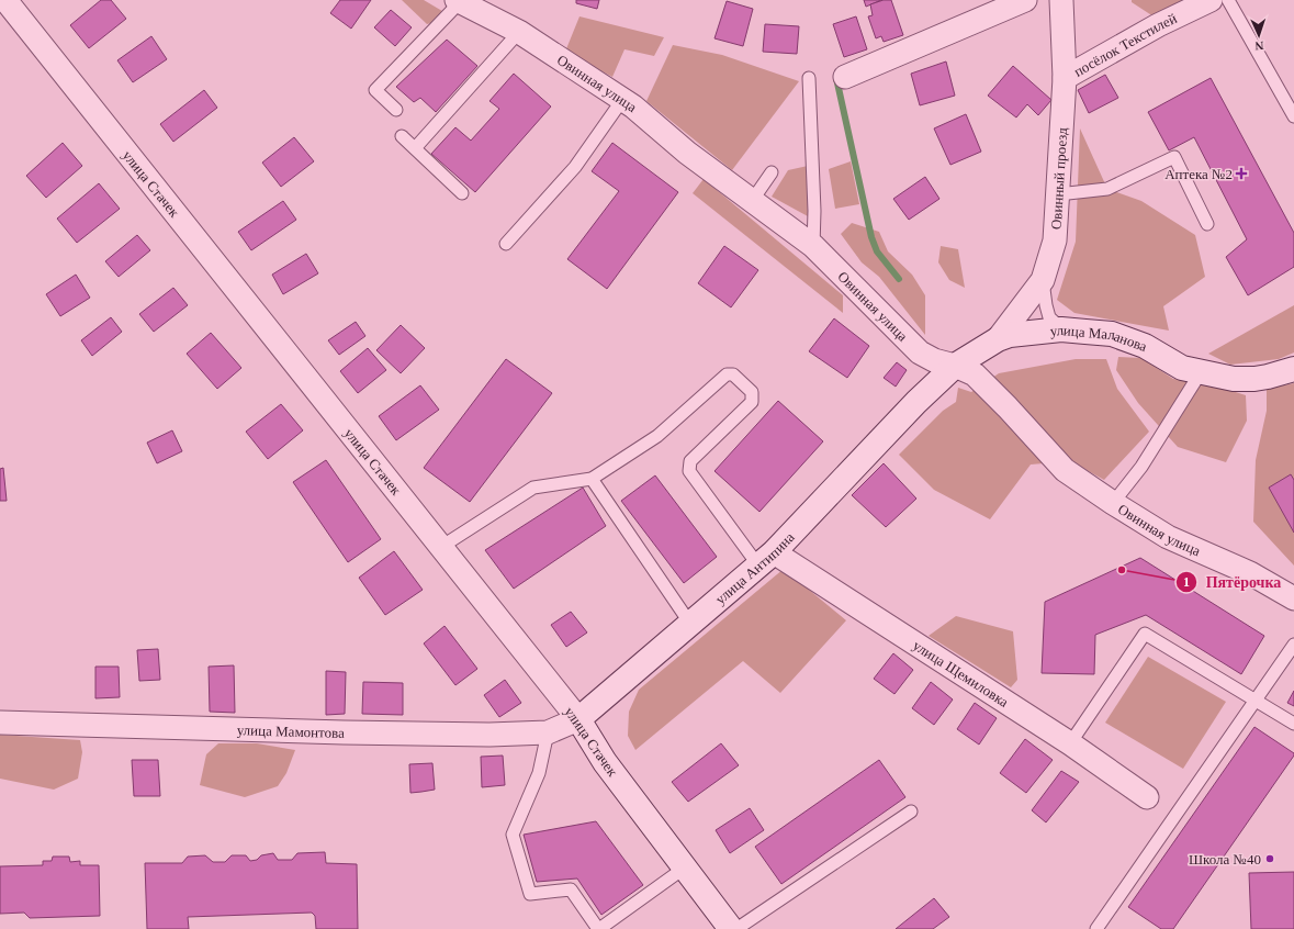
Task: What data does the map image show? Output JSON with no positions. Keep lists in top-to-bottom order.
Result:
{
  "streets": {
    "street": [
      "посёлок Текстилей",
      "Овинная улица",
      "Овинный проезд",
      "улица Стачек",
      "улица Маланова",
      "улица Антипина",
      "улица Щемиловка",
      "улица Мамонтова"
    ]
  },
  "crossings": [
    ["посёлок Текстилей", "Овинный проезд"],
    ["Овинная улица", "улица Маланова"],
    ["Овинный проезд", "улица Маланова"],
    ["улица Стачек", "улица Антипина"],
    ["улица Стачек", "улица Мамонтова"],
    ["улица Маланова", "улица Антипина"],
    ["улица Антипина", "улица Щемиловка"],
    ["улица Антипина", "улица Мамонтова"]
  ],
  "places": {
    "health": ["Аптека №2"],
    "other": ["Пятёрочка", "Школа №40"]
  },
  "north": "bottom"
}
